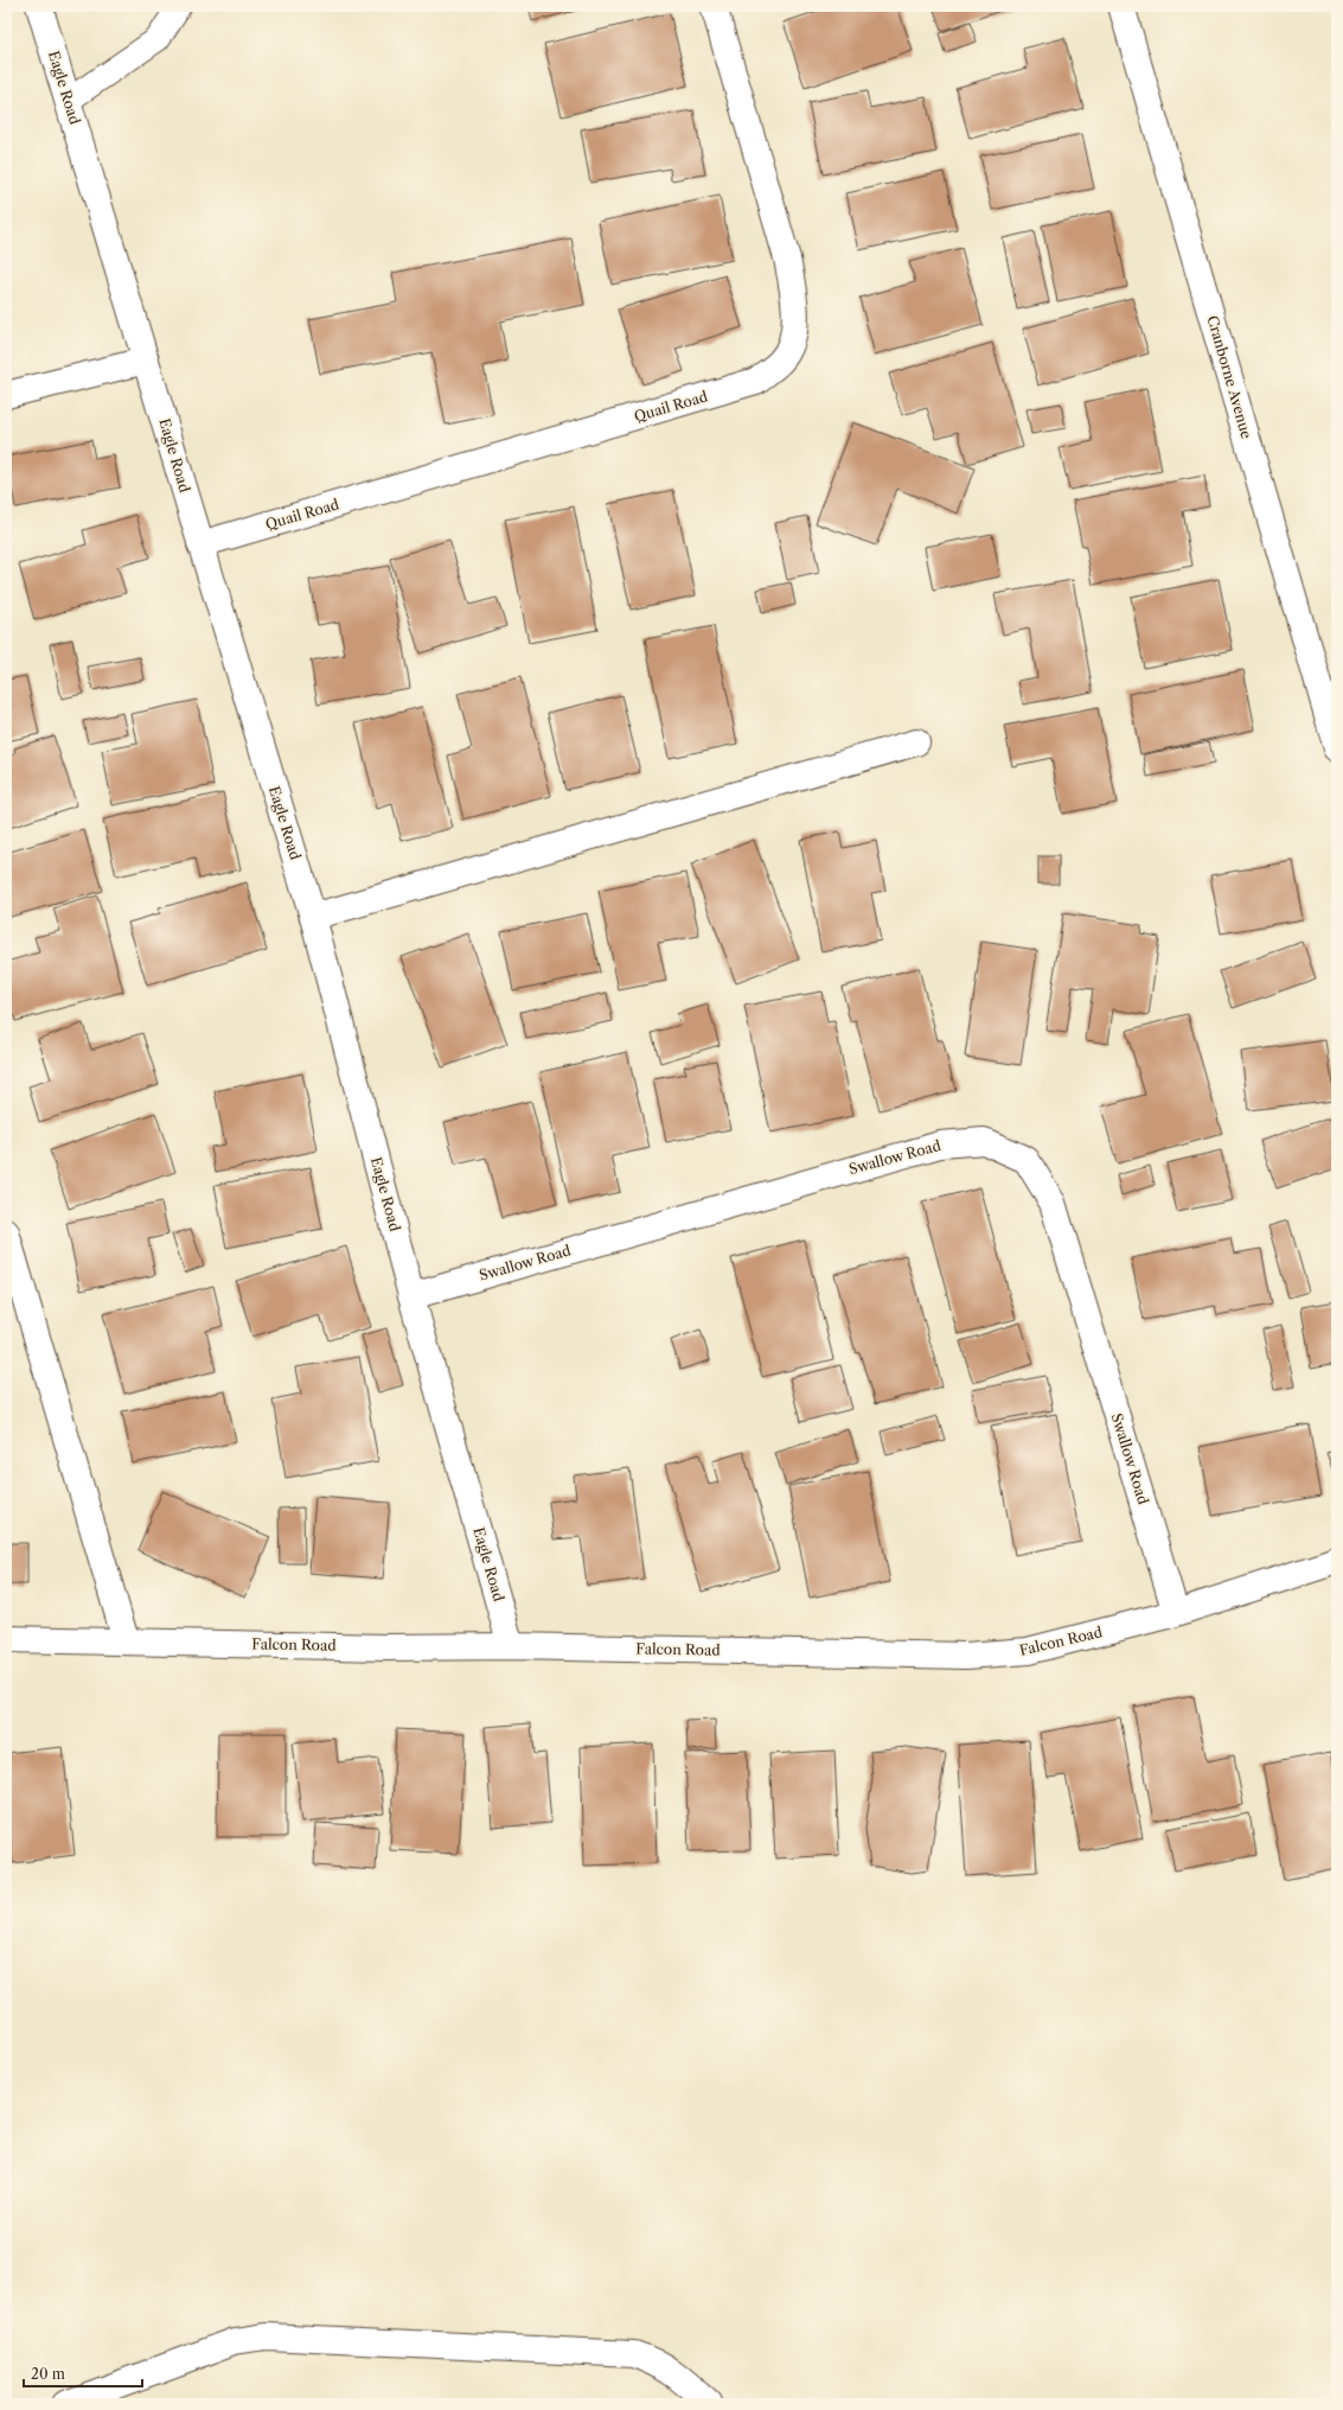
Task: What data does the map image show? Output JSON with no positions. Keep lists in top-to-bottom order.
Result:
{
  "streets": {
    "street": [
      "Eagle Road",
      "Cranborne Avenue",
      "Quail Road",
      "Swallow Road",
      "Falcon Road"
    ]
  },
  "crossings": [
    ["Eagle Road", "Quail Road"],
    ["Eagle Road", "Swallow Road"],
    ["Eagle Road", "Falcon Road"],
    ["Swallow Road", "Falcon Road"]
  ],
  "scale_bar": "20 m"
}
